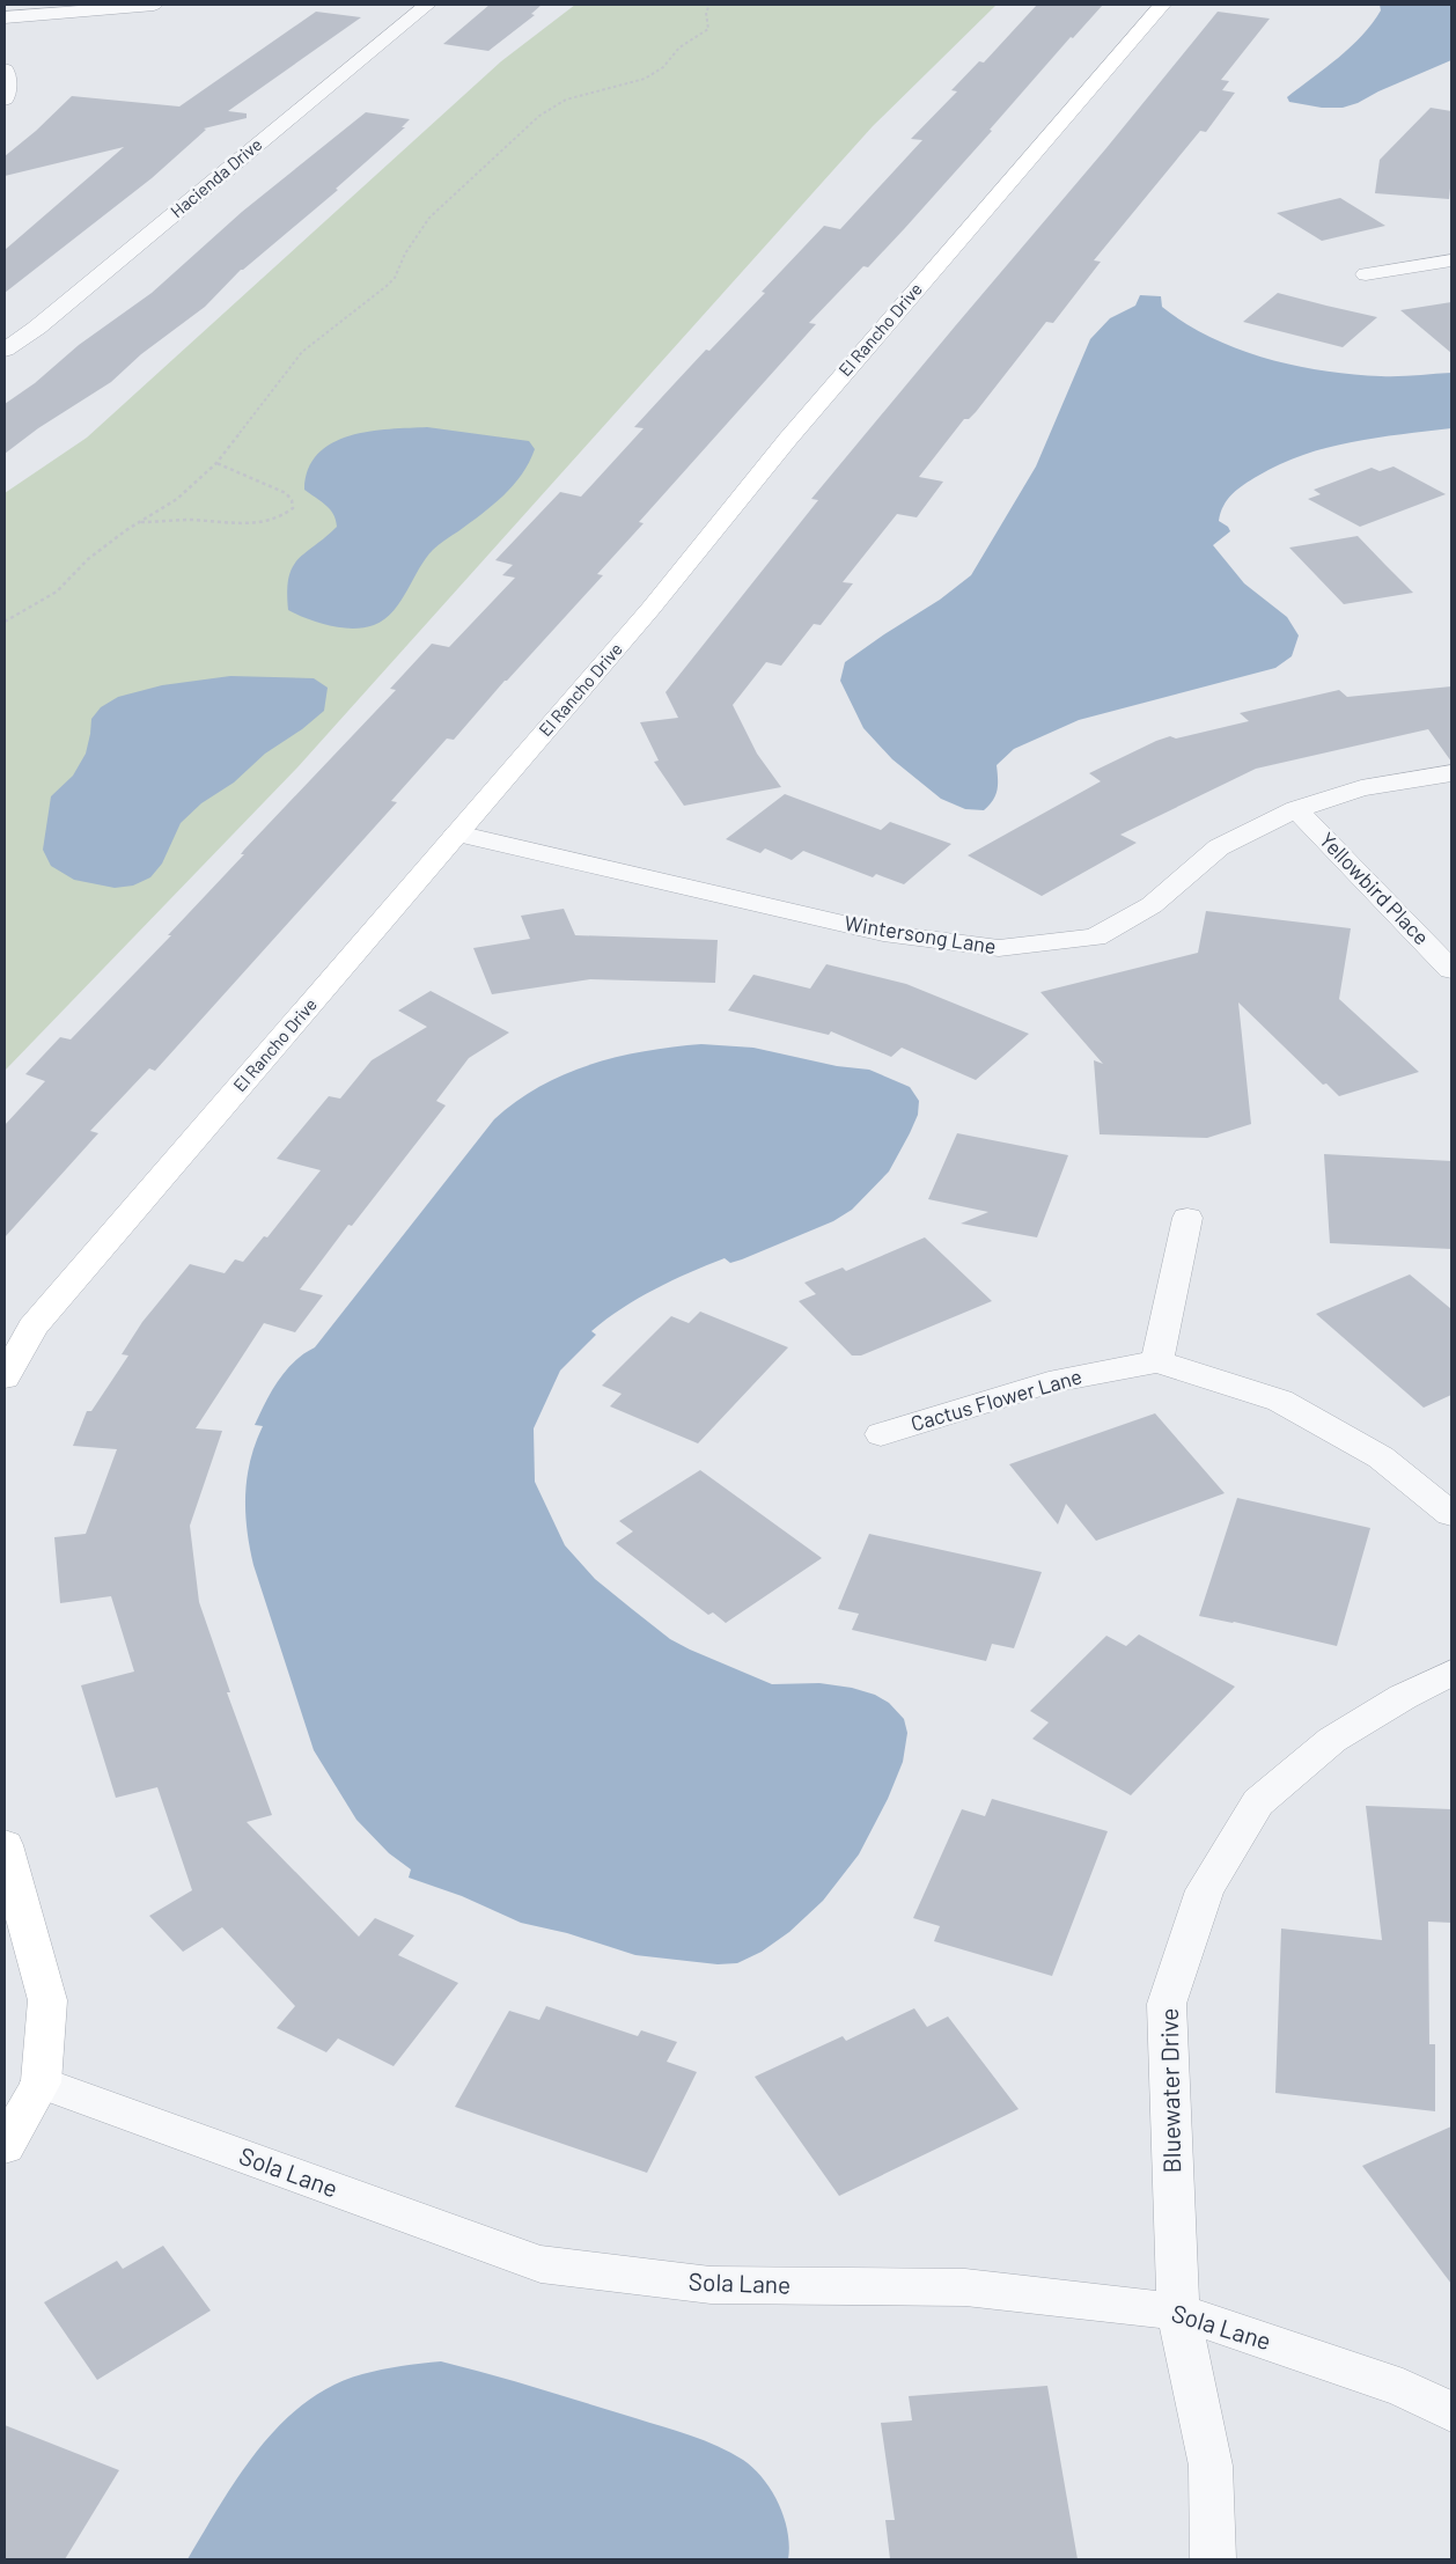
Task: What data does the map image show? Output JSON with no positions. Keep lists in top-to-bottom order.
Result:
{
  "streets": {
    "street": [
      "Hacienda Drive",
      "El Rancho Drive",
      "Yellowbird Place",
      "Wintersong Lane",
      "Cactus Flower Lane",
      "Bluewater Drive",
      "Sola Lane"
    ]
  },
  "crossings": [
    ["El Rancho Drive", "Wintersong Lane"],
    ["Yellowbird Place", "Wintersong Lane"],
    ["Bluewater Drive", "Sola Lane"]
  ]
}
